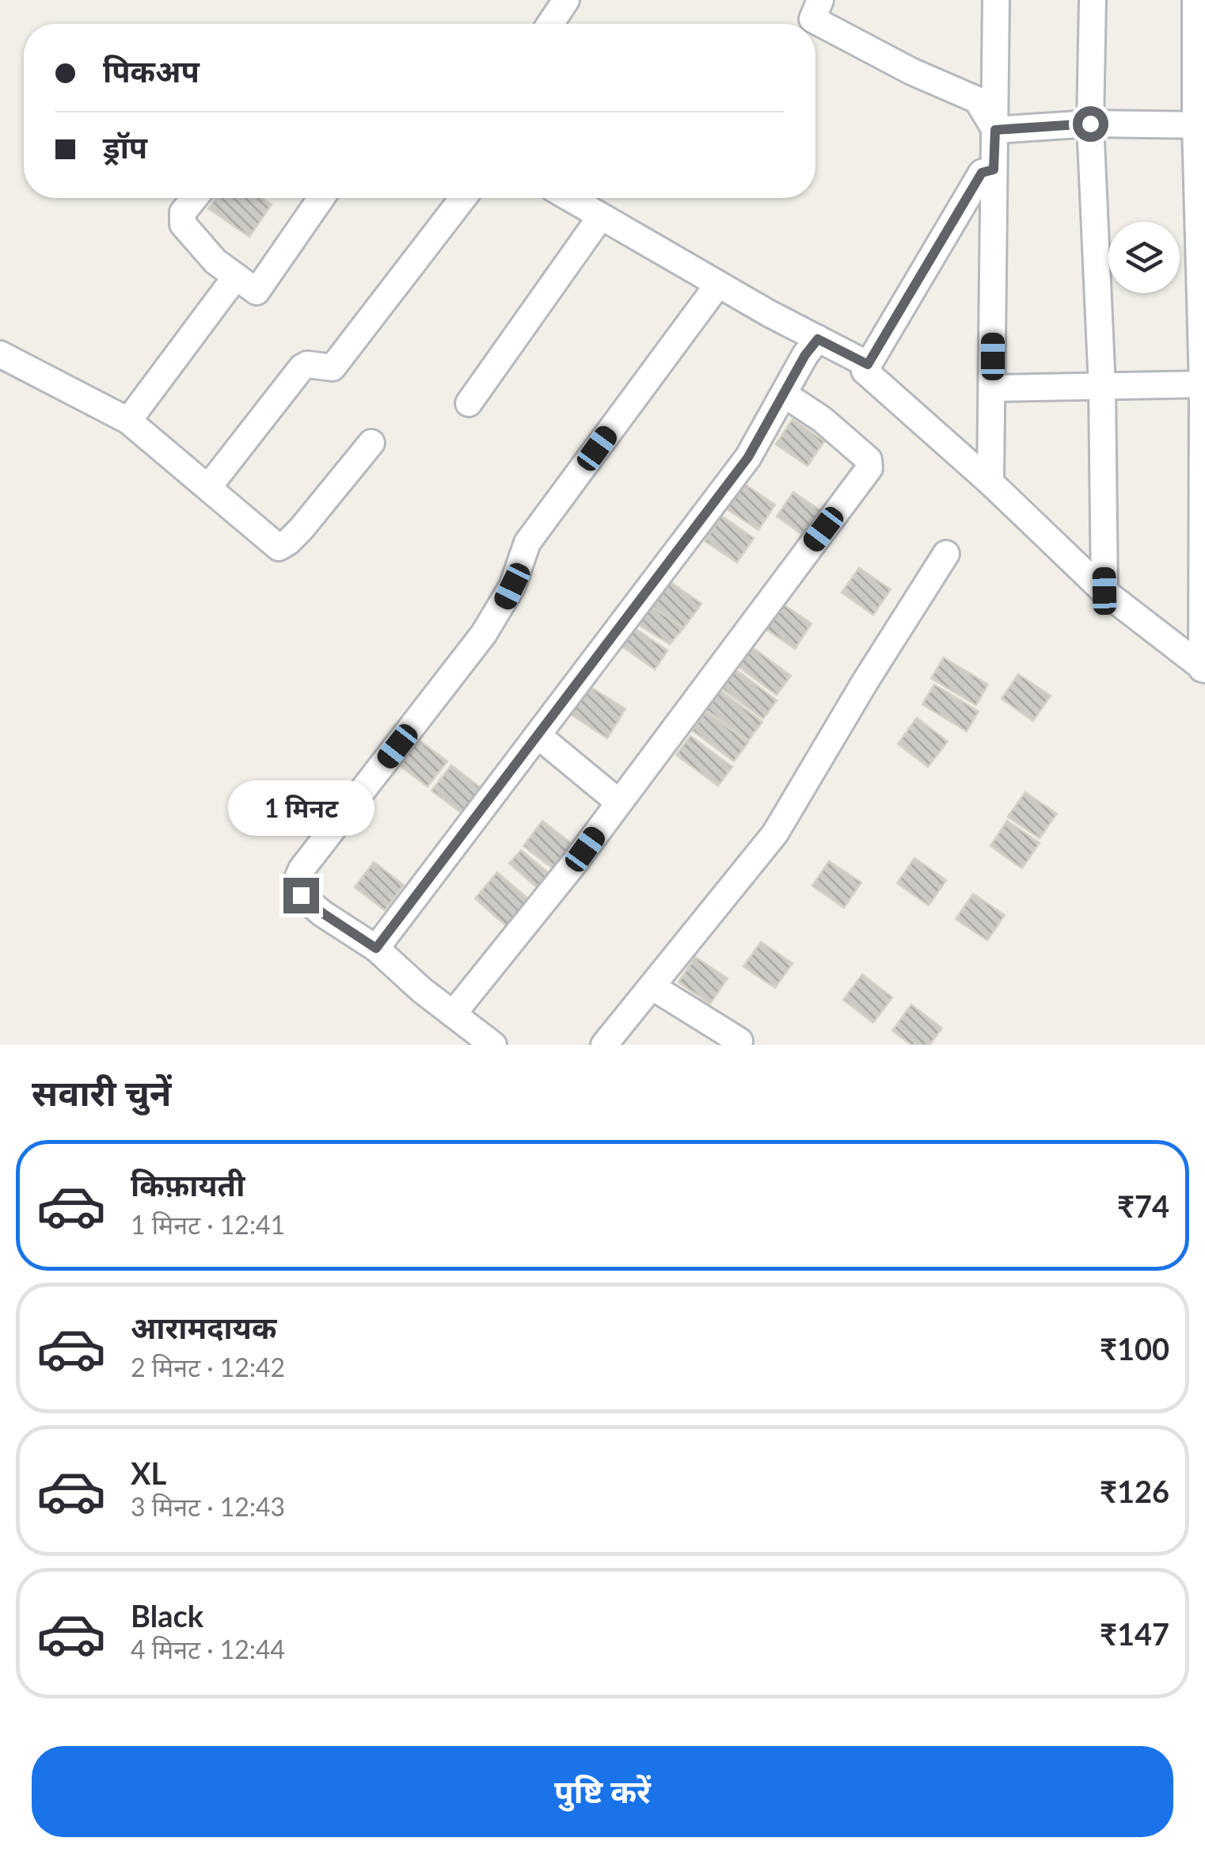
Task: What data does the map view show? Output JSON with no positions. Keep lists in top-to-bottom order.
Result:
{
  "page": {
    "banner": ["पिकअप", "ड्रॉप"],
    "bubble": "1 मिनट",
    "heading": "सवारी चुनें",
    "list": [
      {
        "name": "किफ़ायती",
        "note": "1 मिनट · 12:41",
        "value": "₹74"
      },
      {
        "name": "आरामदायक",
        "note": "2 मिनट · 12:42",
        "value": "₹100"
      },
      {
        "name": "XL",
        "note": "3 मिनट · 12:43",
        "value": "₹126"
      },
      {
        "name": "Black",
        "note": "4 मिनट · 12:44",
        "value": "₹147"
      }
    ],
    "buttons": "पुष्टि करें"
  }
}
